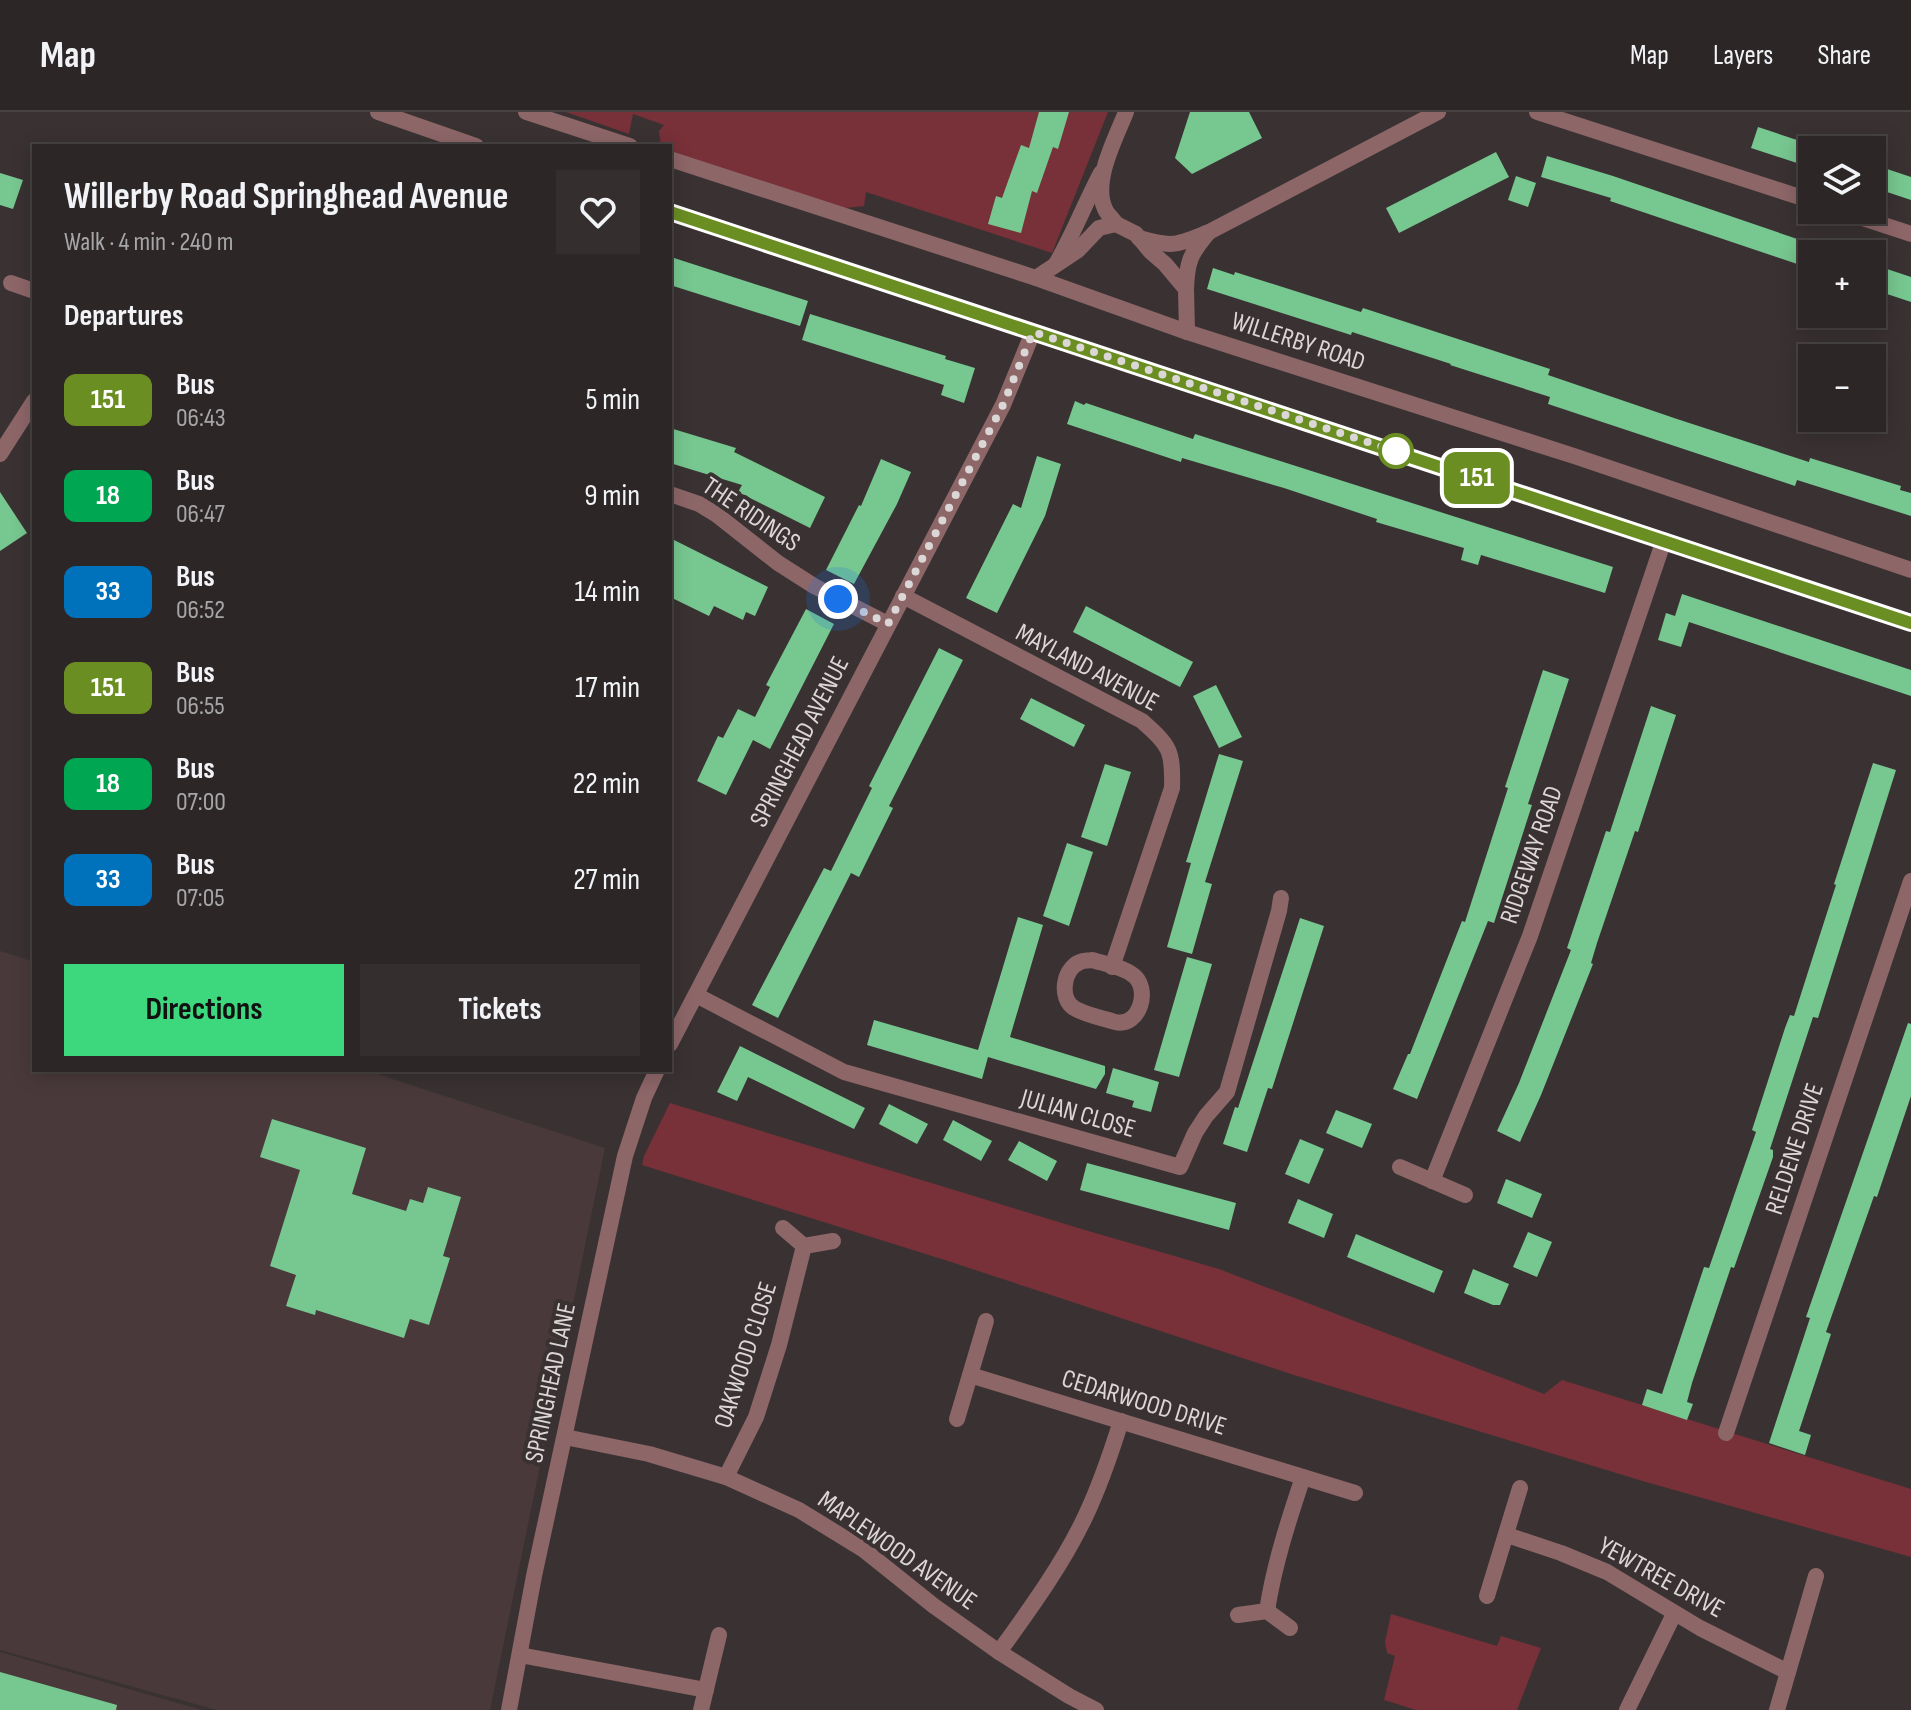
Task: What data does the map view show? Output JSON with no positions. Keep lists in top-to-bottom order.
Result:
{
  "streets": {
    "street": [
      "WILLERBY ROAD",
      "THE RIDINGS",
      "MAYLAND AVENUE",
      "SPRINGHEAD AVENUE",
      "RIDGEWAY ROAD",
      "JULIAN CLOSE",
      "RELDENE DRIVE",
      "OAKWOOD CLOSE",
      "SPRINGHEAD LANE",
      "CEDARWOOD DRIVE",
      "MAPLEWOOD AVENUE",
      "YEWTREE DRIVE"
    ]
  },
  "crossings": [
    ["THE RIDINGS", "SPRINGHEAD AVENUE"],
    ["MAYLAND AVENUE", "SPRINGHEAD AVENUE"],
    ["SPRINGHEAD AVENUE", "JULIAN CLOSE"],
    ["OAKWOOD CLOSE", "MAPLEWOOD AVENUE"],
    ["SPRINGHEAD LANE", "MAPLEWOOD AVENUE"]
  ],
  "lines": ["bus line 151"],
  "page": {
    "header": "Map",
    "nav": ["Map", "Layers", "Share"],
    "on_map": "151",
    "map_buttons": ["+", "−"],
    "heading": [
      ["Willerby Road Springhead Avenue", "Walk · 4 min · 240 m"],
      "Departures"
    ],
    "list": [
      {
        "mark": "151",
        "name": "Bus",
        "note": "06:43",
        "value": "5 min"
      },
      {
        "mark": "18",
        "name": "Bus",
        "note": "06:47",
        "value": "9 min"
      },
      {
        "mark": "33",
        "name": "Bus",
        "note": "06:52",
        "value": "14 min"
      },
      {
        "mark": "151",
        "name": "Bus",
        "note": "06:55",
        "value": "17 min"
      },
      {
        "mark": "18",
        "name": "Bus",
        "note": "07:00",
        "value": "22 min"
      },
      {
        "mark": "33",
        "name": "Bus",
        "note": "07:05",
        "value": "27 min"
      }
    ],
    "buttons": ["Directions", "Tickets"]
  }
}
